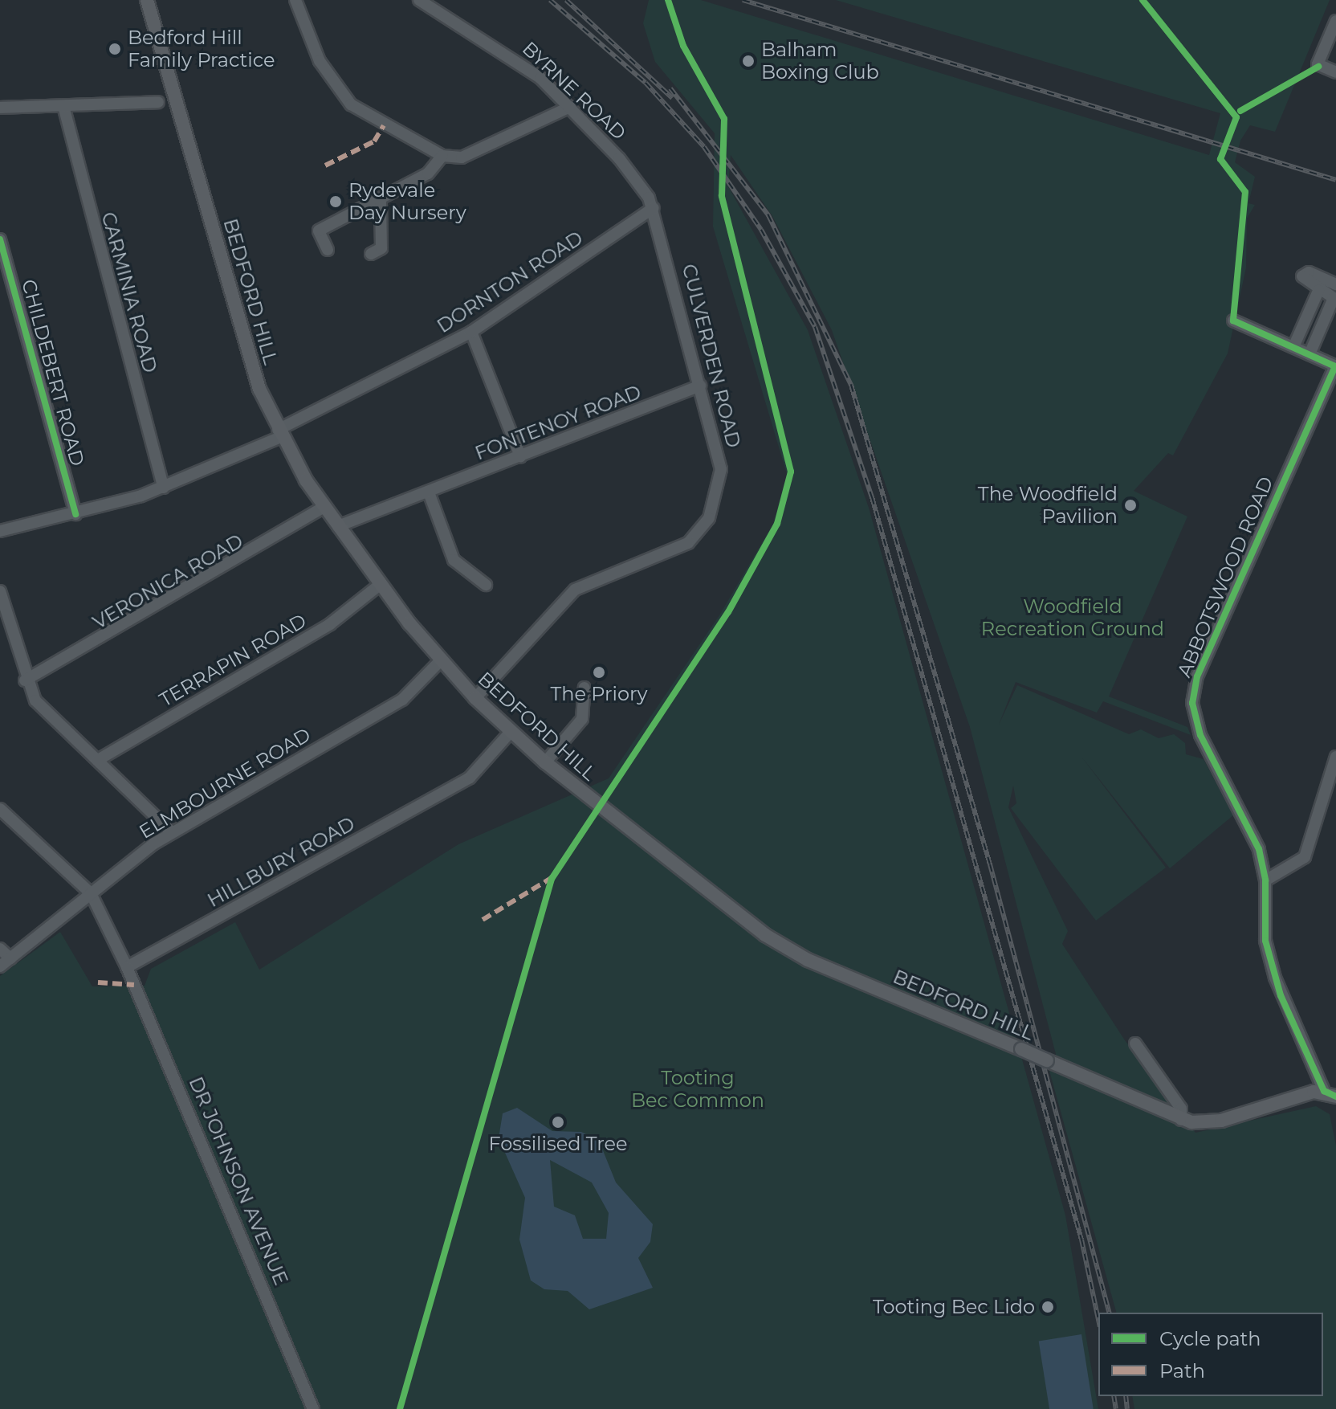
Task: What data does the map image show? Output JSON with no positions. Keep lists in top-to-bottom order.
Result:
{
  "streets": {
    "main road": ["BEDFORD HILL"],
    "street": [
      "BYRNE ROAD",
      "DORNTON ROAD",
      "CARMINIA ROAD",
      "CULVERDEN ROAD",
      "CHILDEBERT ROAD",
      "FONTENOY ROAD",
      "ABBOTSWOOD ROAD",
      "VERONICA ROAD",
      "TERRAPIN ROAD",
      "ELMBOURNE ROAD",
      "HILLBURY ROAD",
      "DR JOHNSON AVENUE"
    ]
  },
  "crossings": [
    ["BYRNE ROAD", "DORNTON ROAD"],
    ["BYRNE ROAD", "CULVERDEN ROAD"],
    ["DORNTON ROAD", "BEDFORD HILL"],
    ["DORNTON ROAD", "CARMINIA ROAD"],
    ["DORNTON ROAD", "CULVERDEN ROAD"],
    ["DORNTON ROAD", "CHILDEBERT ROAD"],
    ["BEDFORD HILL", "CULVERDEN ROAD"],
    ["BEDFORD HILL", "FONTENOY ROAD"],
    ["BEDFORD HILL", "ABBOTSWOOD ROAD"],
    ["BEDFORD HILL", "VERONICA ROAD"],
    ["BEDFORD HILL", "TERRAPIN ROAD"],
    ["BEDFORD HILL", "ELMBOURNE ROAD"],
    ["BEDFORD HILL", "HILLBURY ROAD"],
    ["CULVERDEN ROAD", "FONTENOY ROAD"],
    ["HILLBURY ROAD", "DR JOHNSON AVENUE"]
  ],
  "parks": ["Woodfield Recreation Ground", "Tooting Bec Common"],
  "places": [
    "Bedford Hill Family Practice",
    "Balham Boxing Club",
    "Rydevale Day Nursery",
    "The Woodfield Pavilion",
    "The Priory",
    "Fossilised Tree",
    "Tooting Bec Lido"
  ],
  "legend": ["Cycle path", "Path"]
}
